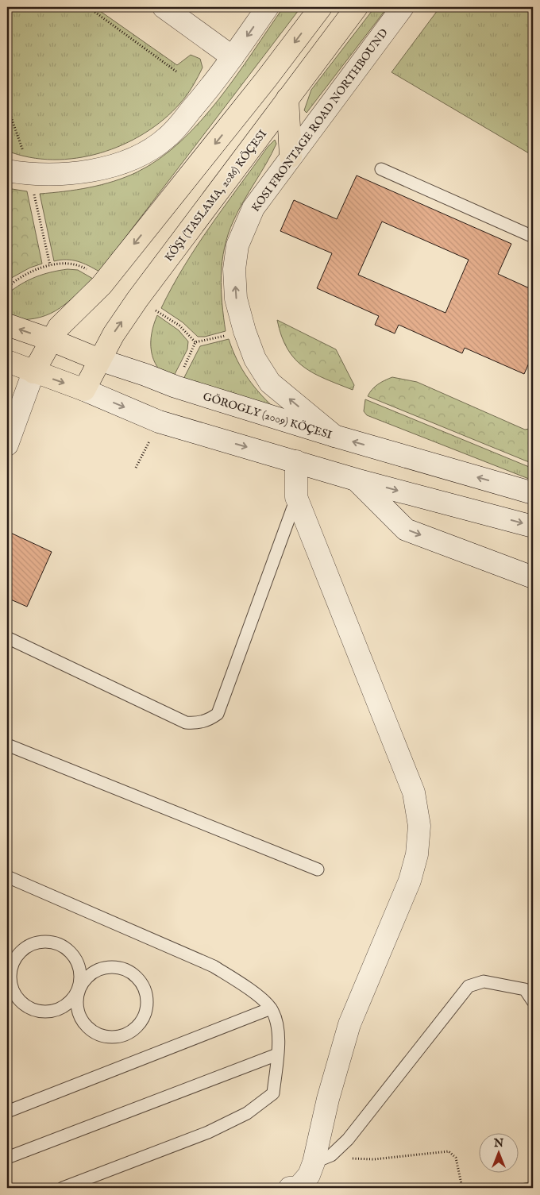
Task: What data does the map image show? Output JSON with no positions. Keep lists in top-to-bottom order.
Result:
{
  "streets": {
    "main road": ["KÖŞI (TASLAMA, 2086) KÖÇESI", "GÖROGLY (2009) KÖÇESI"],
    "street": ["KOSI FRONTAGE ROAD NORTHBOUND"]
  },
  "crossings": [
    ["KOSI FRONTAGE ROAD NORTHBOUND", "GÖROGLY (2009) KÖÇESI"],
    ["KÖŞI (TASLAMA, 2086) KÖÇESI", "GÖROGLY (2009) KÖÇESI"]
  ],
  "one_way": ["KOSI FRONTAGE ROAD NORTHBOUND"],
  "north": "top"
}
